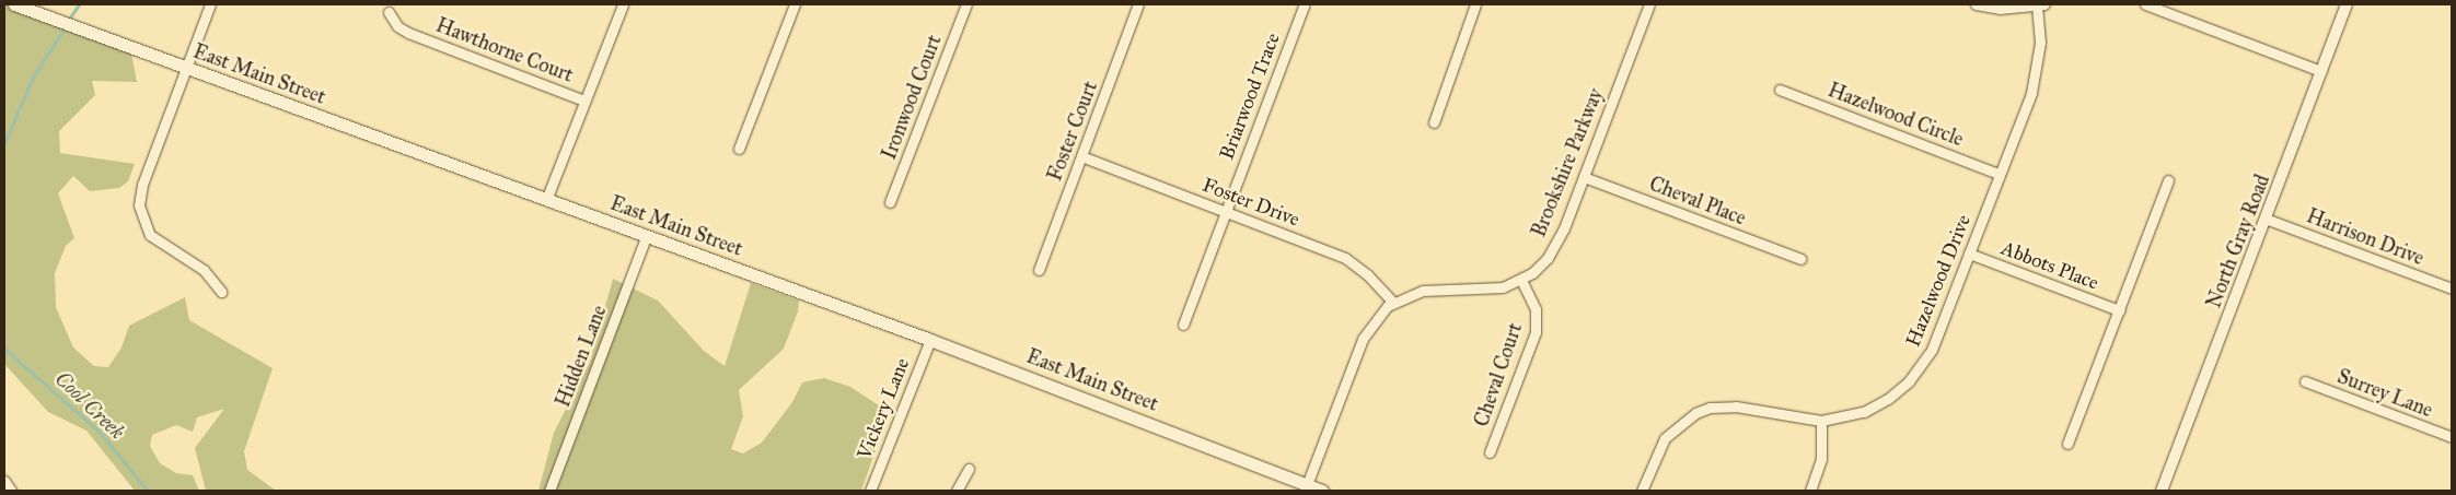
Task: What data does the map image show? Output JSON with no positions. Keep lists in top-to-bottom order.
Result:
{
  "streets": {
    "main road": ["East Main Street"],
    "street": [
      "Hawthorne Court",
      "Briarwood Trace",
      "Ironwood Court",
      "Hazelwood Circle",
      "Foster Court",
      "Brookshire Parkway",
      "Cheval Place",
      "Foster Drive",
      "Harrison Drive",
      "North Gray Road",
      "Abbots Place",
      "Hazelwood Drive",
      "Hidden Lane",
      "Cheval Court",
      "Surrey Lane",
      "Vickery Lane"
    ]
  },
  "crossings": [
    ["East Main Street", "Brookshire Parkway"],
    ["East Main Street", "Hidden Lane"],
    ["East Main Street", "Vickery Lane"],
    ["Briarwood Trace", "Foster Drive"],
    ["Hazelwood Circle", "Hazelwood Drive"],
    ["Foster Court", "Foster Drive"],
    ["Brookshire Parkway", "Cheval Place"],
    ["Brookshire Parkway", "Foster Drive"],
    ["Brookshire Parkway", "Cheval Court"],
    ["Harrison Drive", "North Gray Road"],
    ["Abbots Place", "Hazelwood Drive"]
  ],
  "water": ["Cool Creek"]
}
